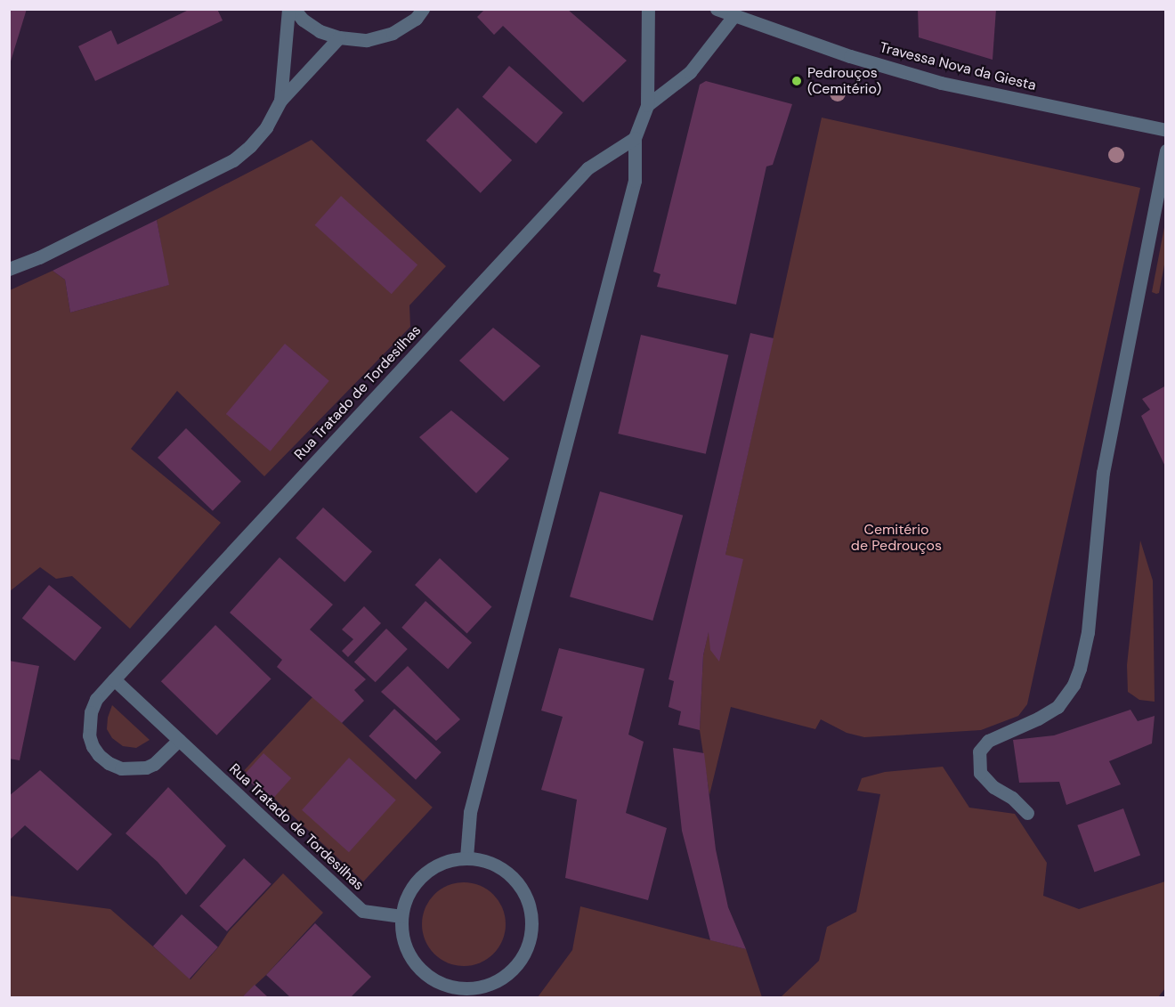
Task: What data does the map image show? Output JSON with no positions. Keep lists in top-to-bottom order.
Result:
{
  "streets": {
    "street": ["Travessa Nova da Giesta", "Rua Tratado de Tordesilhas"]
  },
  "parks": ["Cemitério de Pedrouços"],
  "places": ["Pedrouços (Cemitério)"]
}
